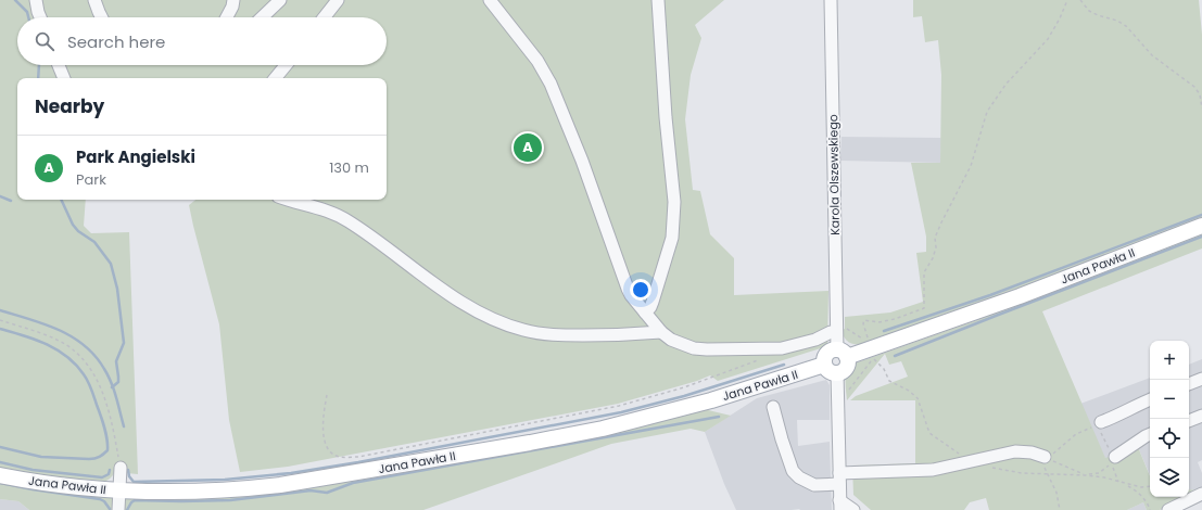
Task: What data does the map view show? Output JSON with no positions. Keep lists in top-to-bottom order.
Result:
{
  "streets": {
    "main road": ["Jana Pawła II"],
    "street": ["Karola Olszewskiego"]
  },
  "crossings": [
    ["Karola Olszewskiego", "Jana Pawła II"]
  ],
  "page": {
    "search": "Search here",
    "heading": "Nearby",
    "pins": "A",
    "list": [
      {
        "mark": "A",
        "name": "Park Angielski",
        "note": "Park",
        "value": "130 m"
      }
    ],
    "map_buttons": ["+", "−"]
  }
}
